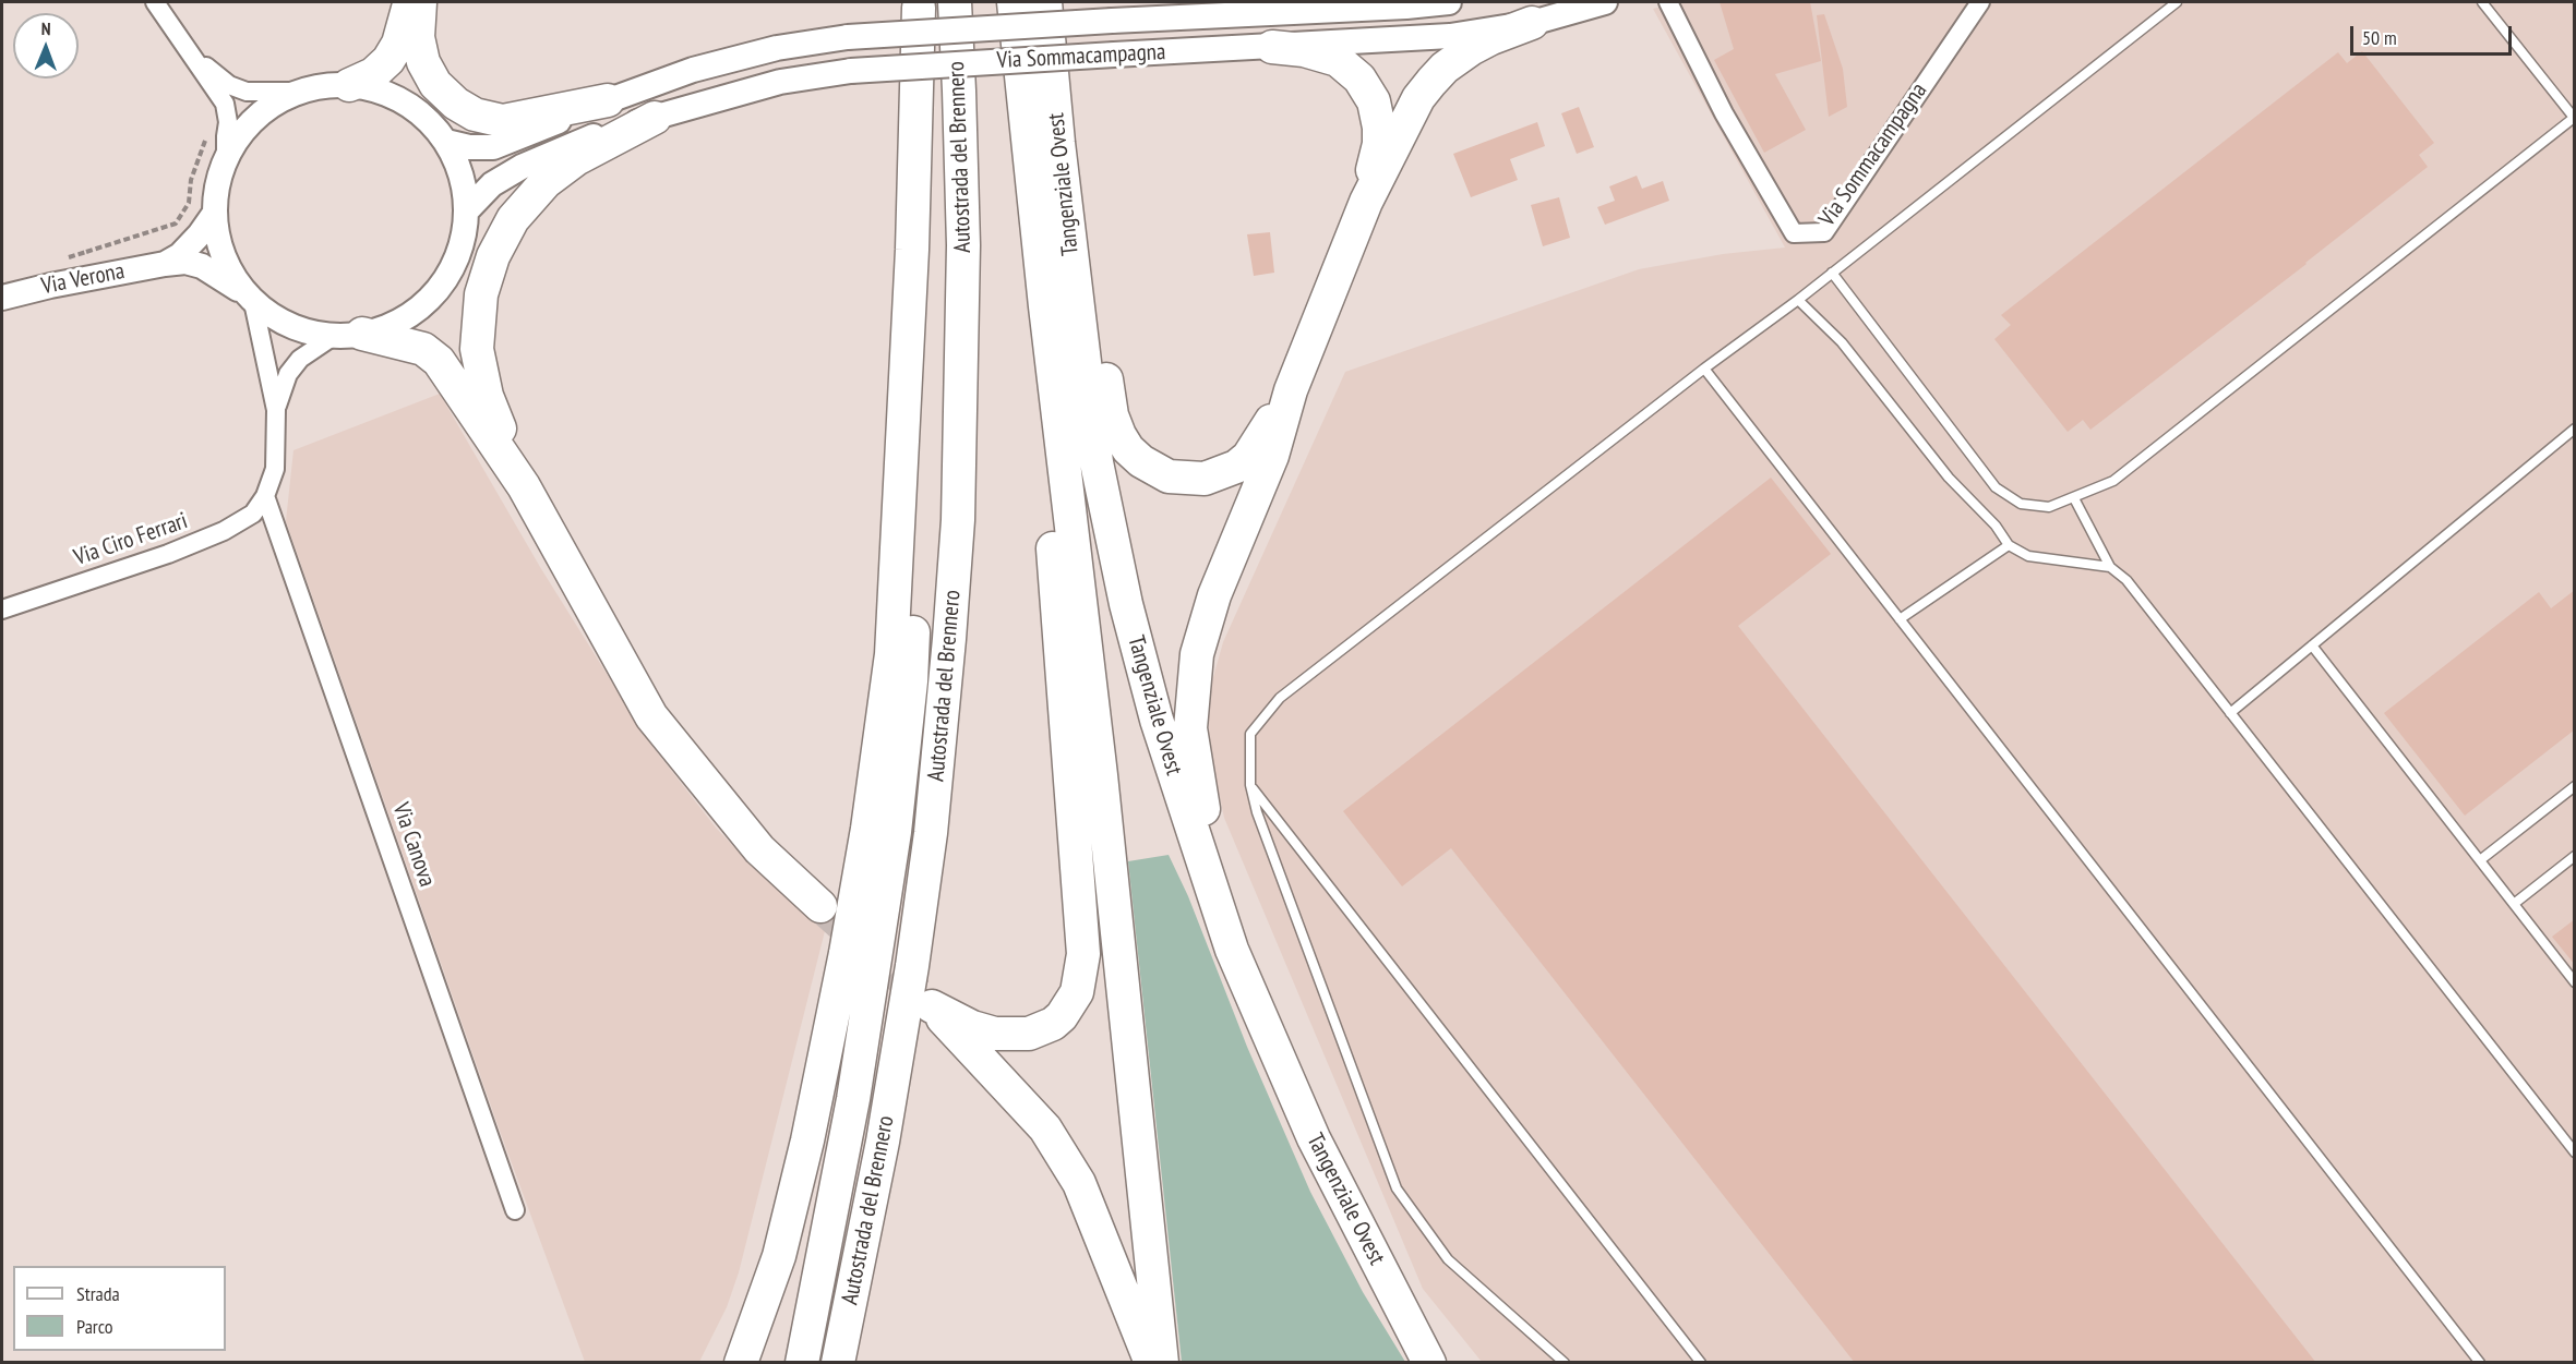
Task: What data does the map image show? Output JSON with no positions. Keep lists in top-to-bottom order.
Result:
{
  "streets": {
    "highway": ["Autostrada del Brennero", "Tangenziale Ovest"],
    "street": [
      "Via Sommacampagna",
      "Via Verona",
      "Via Ciro Ferrari",
      "Via Canova"
    ]
  },
  "crossings": [
    ["Via Ciro Ferrari", "Via Canova"]
  ],
  "legend": ["Strada", "Parco"],
  "scale_bar": "50 m",
  "north": "top"
}
